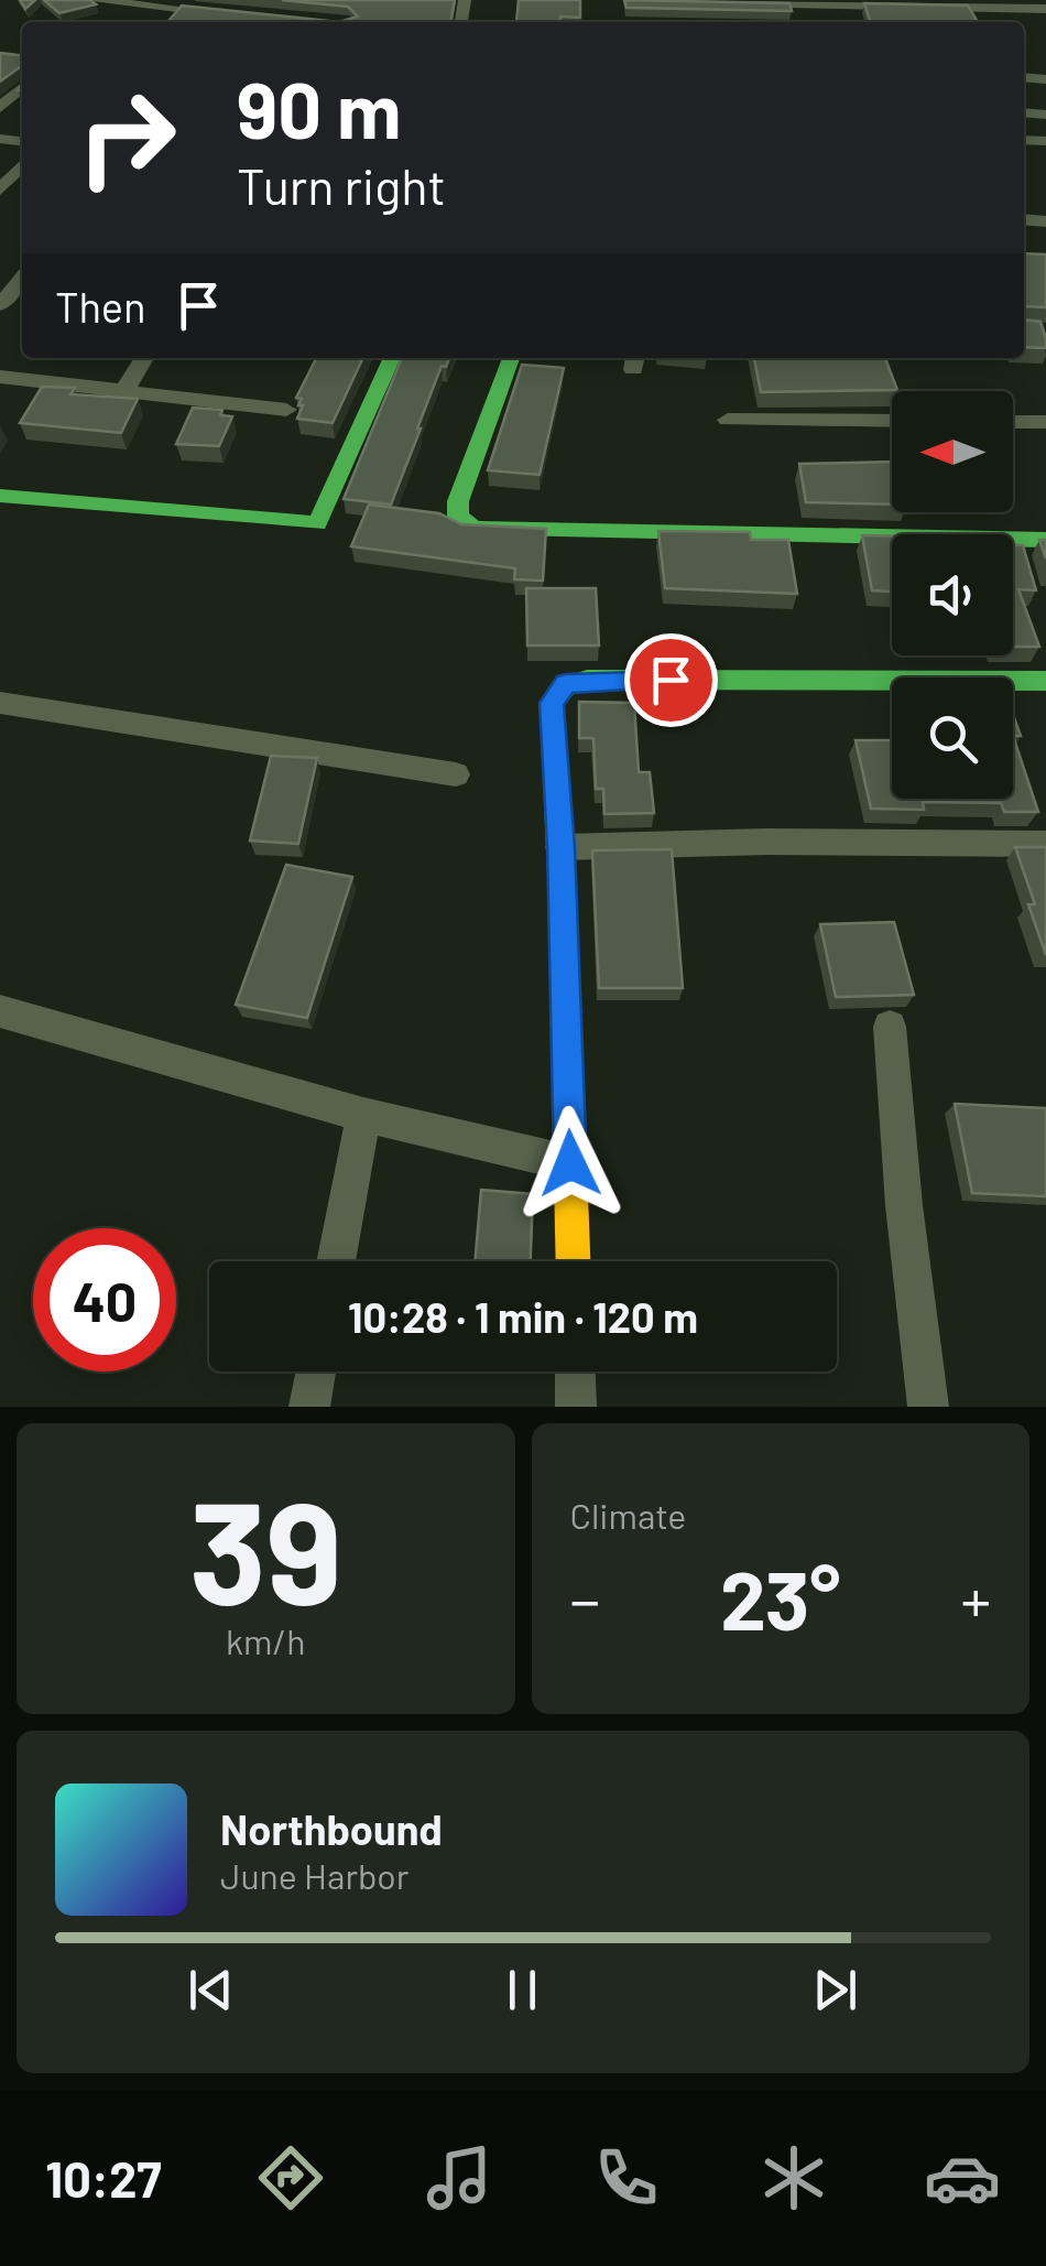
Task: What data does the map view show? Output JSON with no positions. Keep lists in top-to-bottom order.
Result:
{
  "north": "left",
  "page": {
    "turn": ["90 m", "Turn right"],
    "then": "Then",
    "limit": "40",
    "trip": "10:28 · 1 min · 120 m",
    "tile": [
      ["39", "km/h"],
      "Climate"
    ],
    "heat": ["−", "23°", "+"],
    "song": ["Northbound", "June Harbor"],
    "tabs": "10:27"
  }
}
